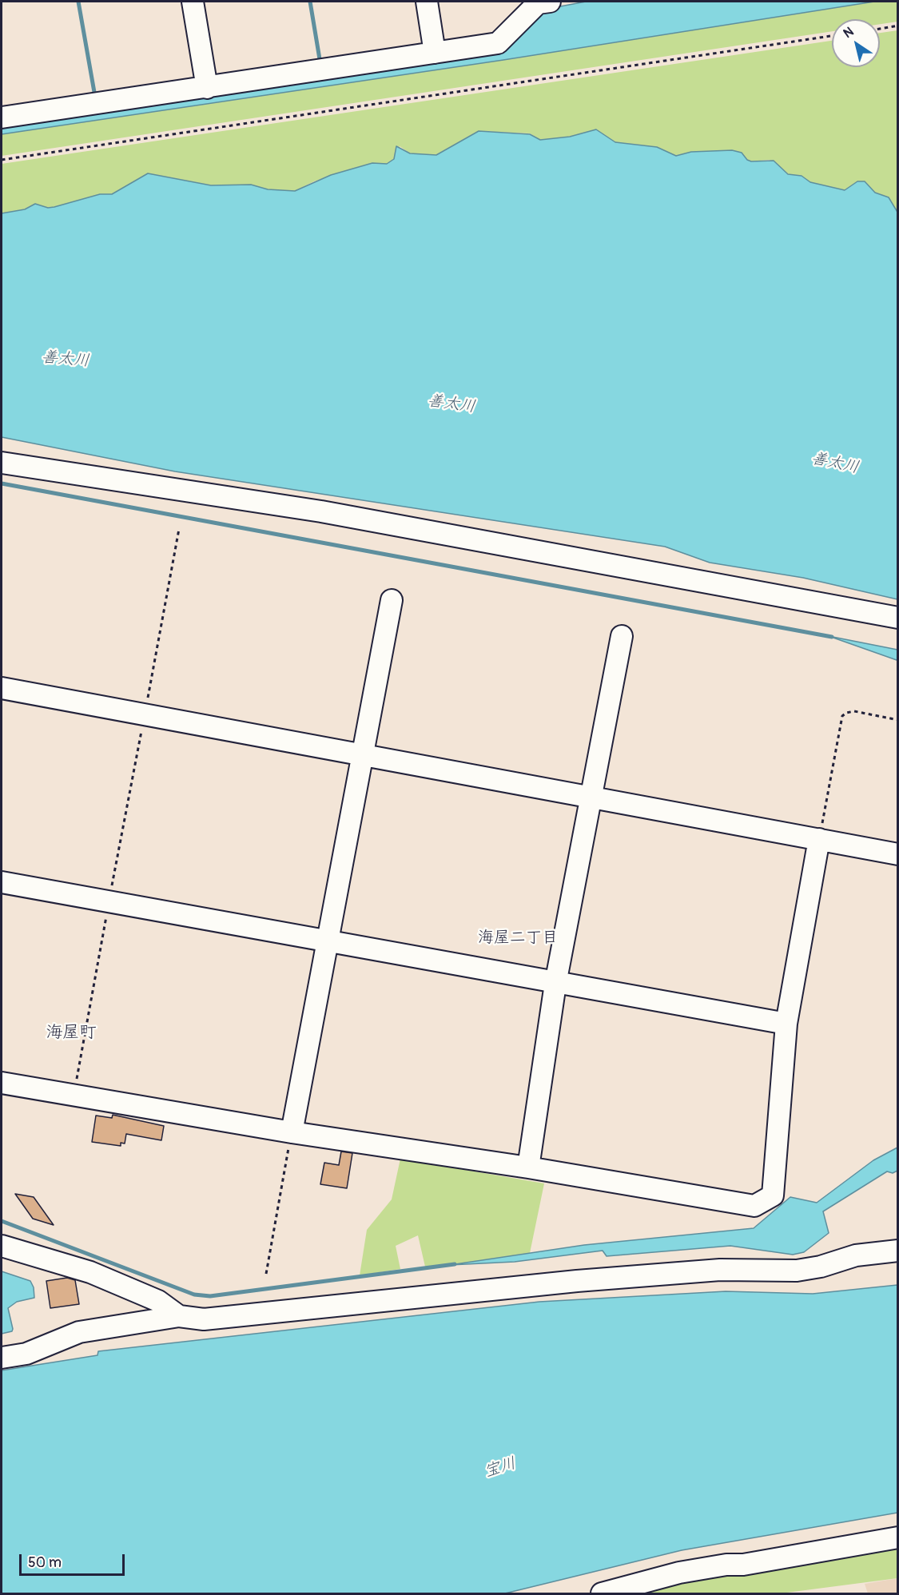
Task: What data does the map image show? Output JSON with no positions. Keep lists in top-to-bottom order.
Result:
{
  "districts": ["海屋二丁目", "海屋町"],
  "water": ["善太川", "宝川"],
  "scale_bar": "50 m",
  "north": "top left"
}
